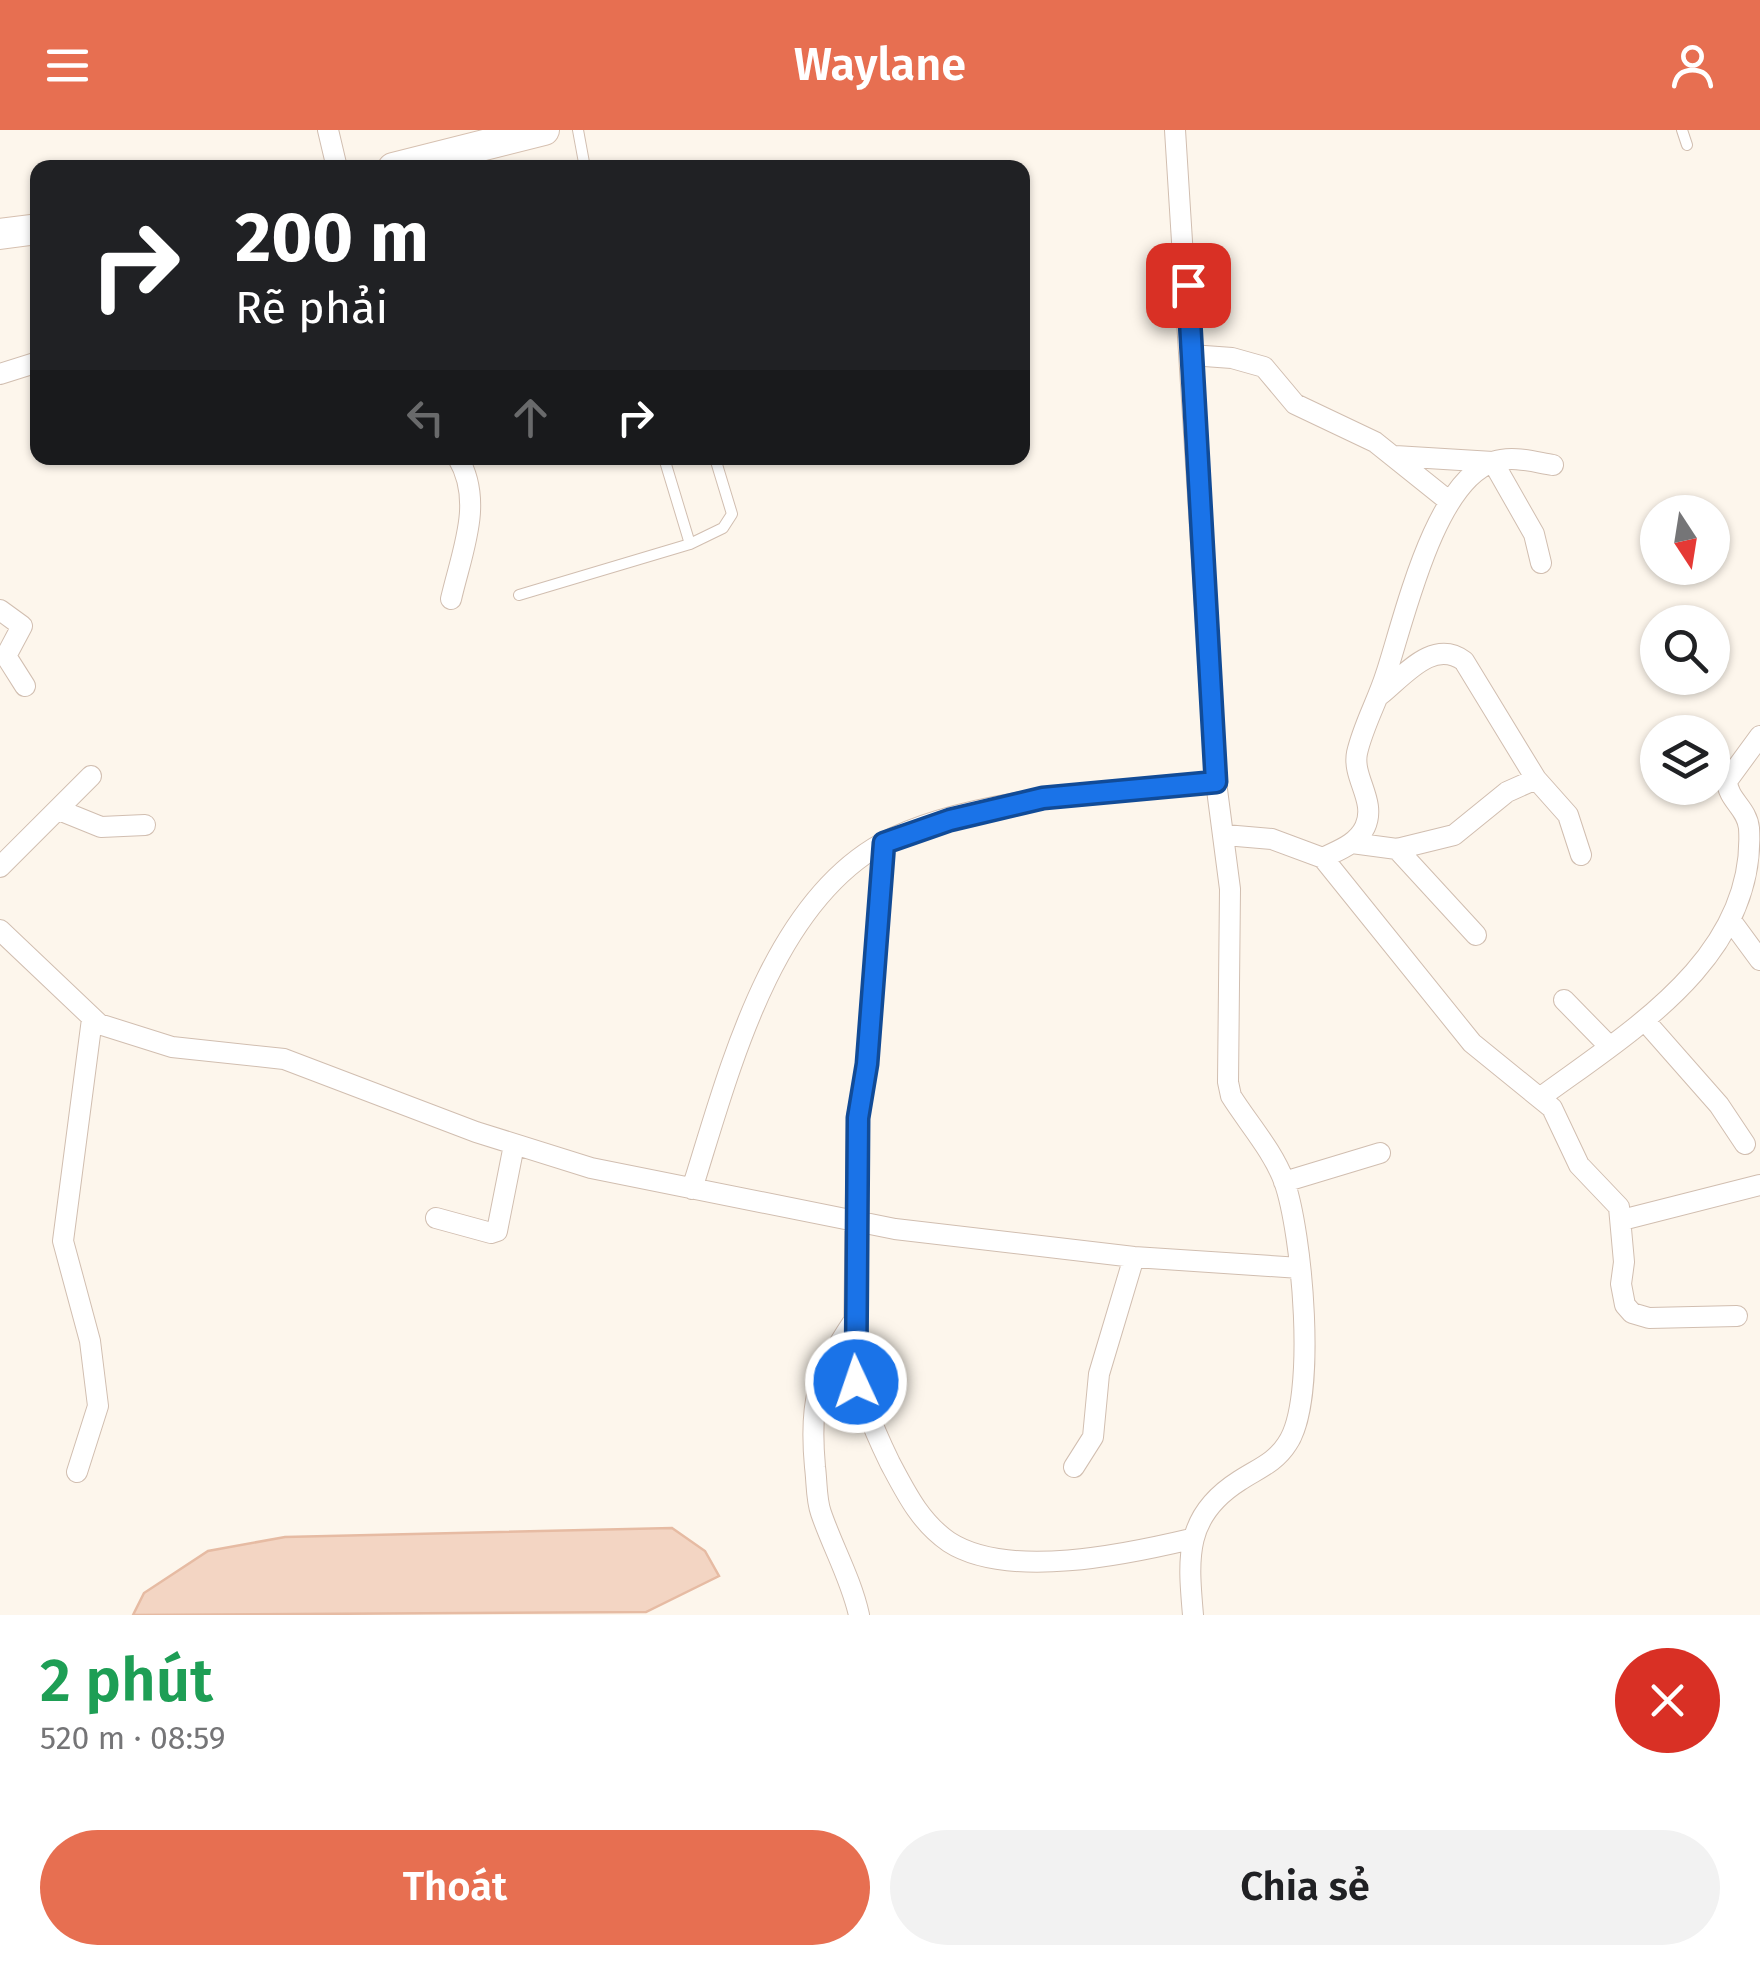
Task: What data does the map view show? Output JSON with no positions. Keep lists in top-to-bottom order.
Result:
{
  "north": "bottom",
  "page": {
    "header": "Waylane",
    "turn": ["200 m", "Rẽ phải"],
    "heading": ["2 phút", "520 m · 08:59"],
    "buttons": ["Thoát", "Chia sẻ"]
  }
}
